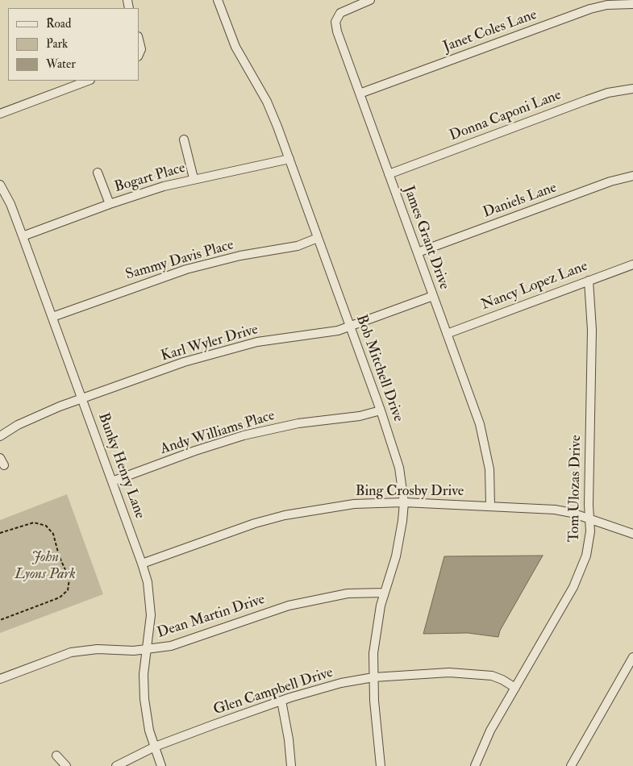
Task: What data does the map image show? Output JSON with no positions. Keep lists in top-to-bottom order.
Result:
{
  "streets": {
    "street": [
      "Janet Coles Lane",
      "Donna Caponi Lane",
      "Bogart Place",
      "Daniels Lane",
      "James Grant Drive",
      "Sammy Davis Place",
      "Nancy Lopez Lane",
      "Karl Wyler Drive",
      "Bob Mitchell Drive",
      "Andy Williams Place",
      "Bunky Henry Lane",
      "Tom Ulozas Drive",
      "Bing Crosby Drive",
      "Dean Martin Drive",
      "Glen Campbell Drive"
    ]
  },
  "crossings": [
    ["Janet Coles Lane", "James Grant Drive"],
    ["Donna Caponi Lane", "James Grant Drive"],
    ["Bogart Place", "Bob Mitchell Drive"],
    ["Bogart Place", "Bunky Henry Lane"],
    ["Daniels Lane", "James Grant Drive"],
    ["James Grant Drive", "Nancy Lopez Lane"],
    ["James Grant Drive", "Karl Wyler Drive"],
    ["James Grant Drive", "Bing Crosby Drive"],
    ["Sammy Davis Place", "Bob Mitchell Drive"],
    ["Sammy Davis Place", "Bunky Henry Lane"],
    ["Nancy Lopez Lane", "Tom Ulozas Drive"],
    ["Karl Wyler Drive", "Bob Mitchell Drive"],
    ["Karl Wyler Drive", "Bunky Henry Lane"],
    ["Bob Mitchell Drive", "Andy Williams Place"],
    ["Bob Mitchell Drive", "Bing Crosby Drive"],
    ["Bob Mitchell Drive", "Dean Martin Drive"],
    ["Bob Mitchell Drive", "Glen Campbell Drive"],
    ["Andy Williams Place", "Bunky Henry Lane"],
    ["Bunky Henry Lane", "Bing Crosby Drive"],
    ["Bunky Henry Lane", "Dean Martin Drive"],
    ["Bunky Henry Lane", "Glen Campbell Drive"],
    ["Tom Ulozas Drive", "Bing Crosby Drive"],
    ["Tom Ulozas Drive", "Glen Campbell Drive"]
  ],
  "parks": ["John Lyons Park"],
  "legend": ["Road", "Park", "Water"]
}
